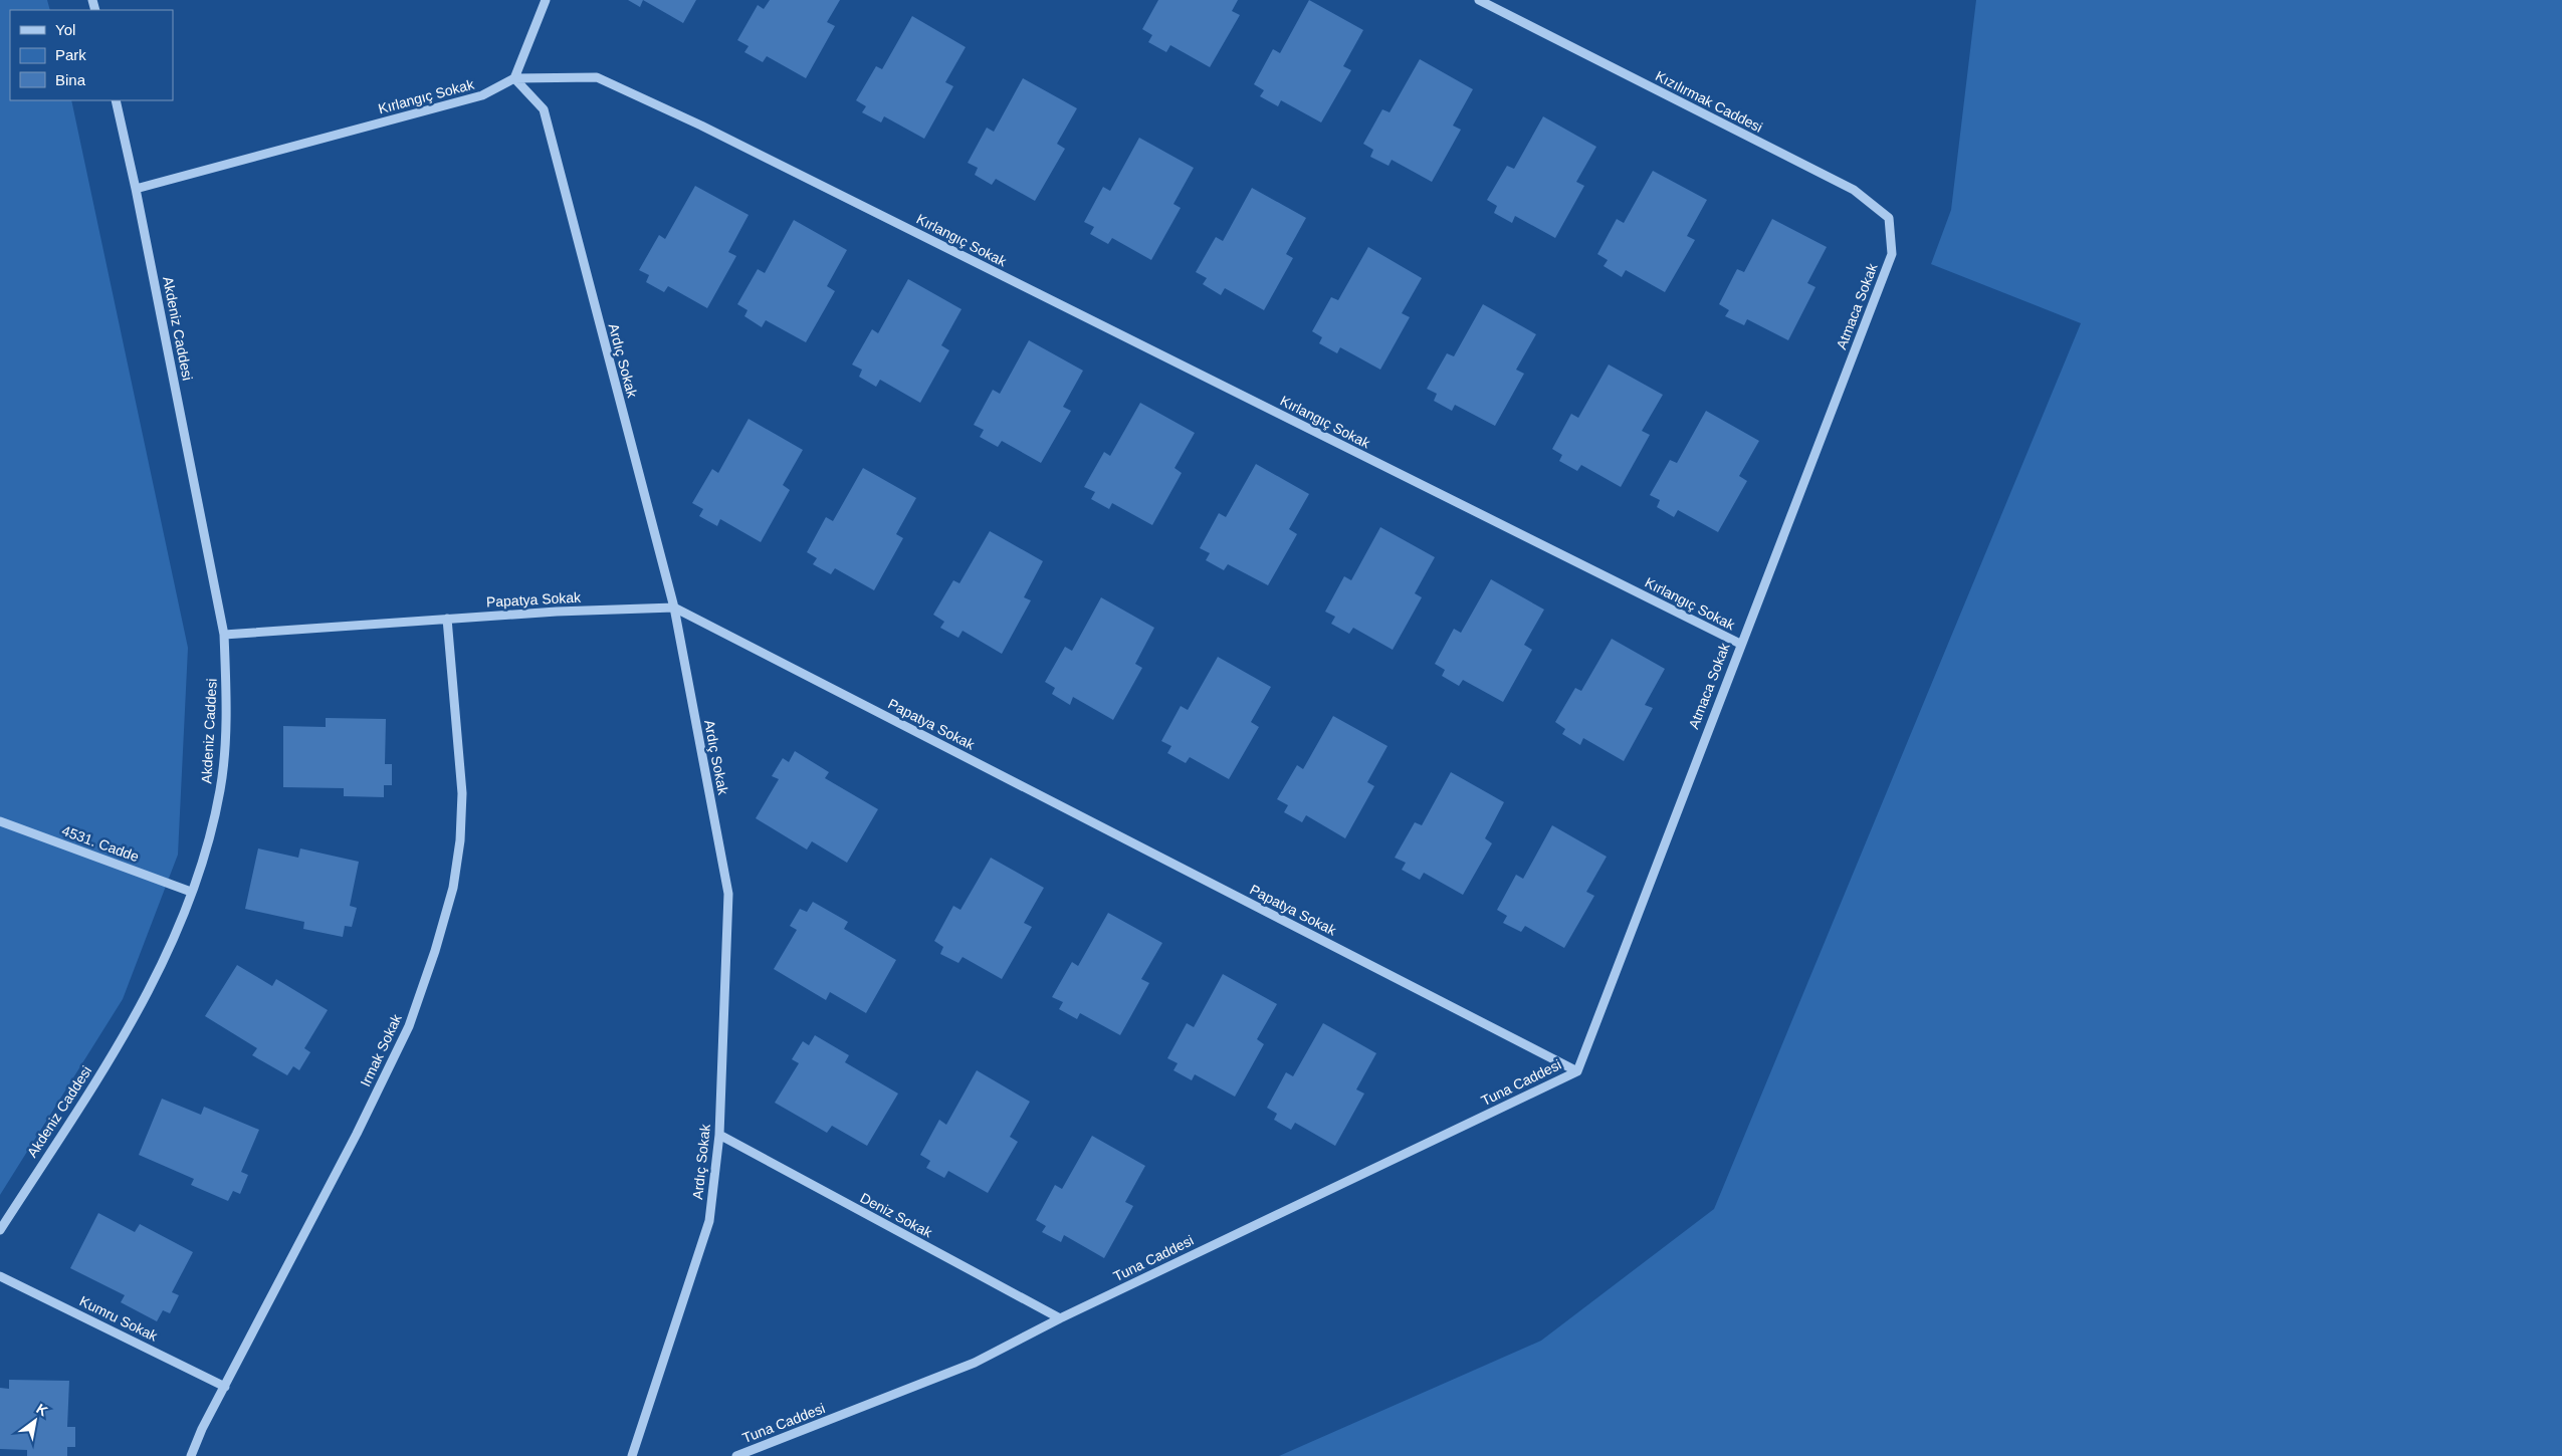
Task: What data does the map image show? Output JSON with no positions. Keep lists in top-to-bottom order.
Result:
{
  "streets": {
    "street": [
      "Kırlangıç Sokak",
      "Kızılırmak Caddesi",
      "Atmaca Sokak",
      "Akdeniz Caddesi",
      "Ardıç Sokak",
      "Papatya Sokak",
      "4531. Cadde",
      "Irmak Sokak",
      "Tuna Caddesi",
      "Deniz Sokak",
      "Kumru Sokak"
    ]
  },
  "crossings": [
    ["Kırlangıç Sokak", "Atmaca Sokak"],
    ["Kırlangıç Sokak", "Akdeniz Caddesi"],
    ["Kırlangıç Sokak", "Ardıç Sokak"],
    ["Kızılırmak Caddesi", "Atmaca Sokak"],
    ["Atmaca Sokak", "Papatya Sokak"],
    ["Atmaca Sokak", "Tuna Caddesi"],
    ["Akdeniz Caddesi", "Papatya Sokak"],
    ["Akdeniz Caddesi", "4531. Cadde"],
    ["Ardıç Sokak", "Papatya Sokak"],
    ["Ardıç Sokak", "Deniz Sokak"],
    ["Papatya Sokak", "Irmak Sokak"],
    ["Papatya Sokak", "Tuna Caddesi"],
    ["Irmak Sokak", "Kumru Sokak"],
    ["Tuna Caddesi", "Deniz Sokak"]
  ],
  "legend": ["Yol", "Park", "Bina"],
  "north": "top right"
}
